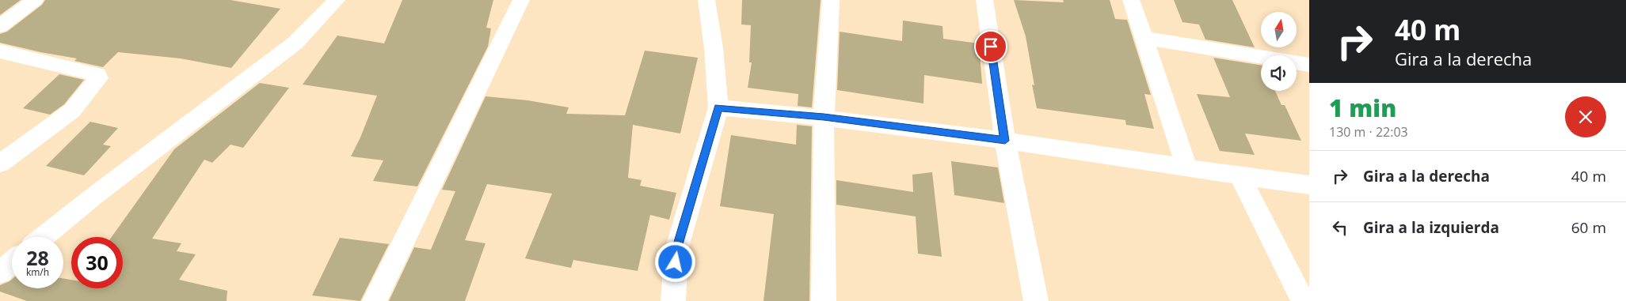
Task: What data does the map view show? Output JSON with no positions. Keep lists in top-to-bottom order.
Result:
{
  "north": "top",
  "page": {
    "turn": ["40 m", "Gira a la derecha"],
    "heading": ["1 min", "130 m · 22:03"],
    "list": [
      {
        "name": "Gira a la derecha",
        "value": "40 m"
      },
      {
        "name": "Gira a la izquierda",
        "value": "60 m"
      }
    ],
    "speed": "28 km/h",
    "limit": "30"
  }
}
